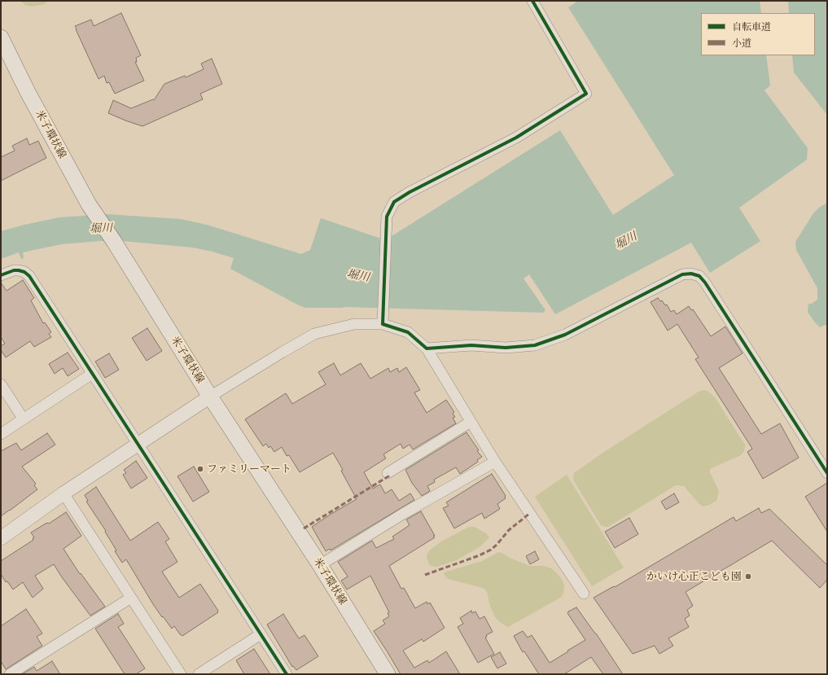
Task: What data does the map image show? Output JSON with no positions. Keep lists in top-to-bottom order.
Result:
{
  "streets": {
    "main road": ["米子環状線"]
  },
  "water": ["堀川"],
  "places": ["ファミリーマート", "かいけ心正こども園"],
  "legend": ["自転車道", "小道"]
}
